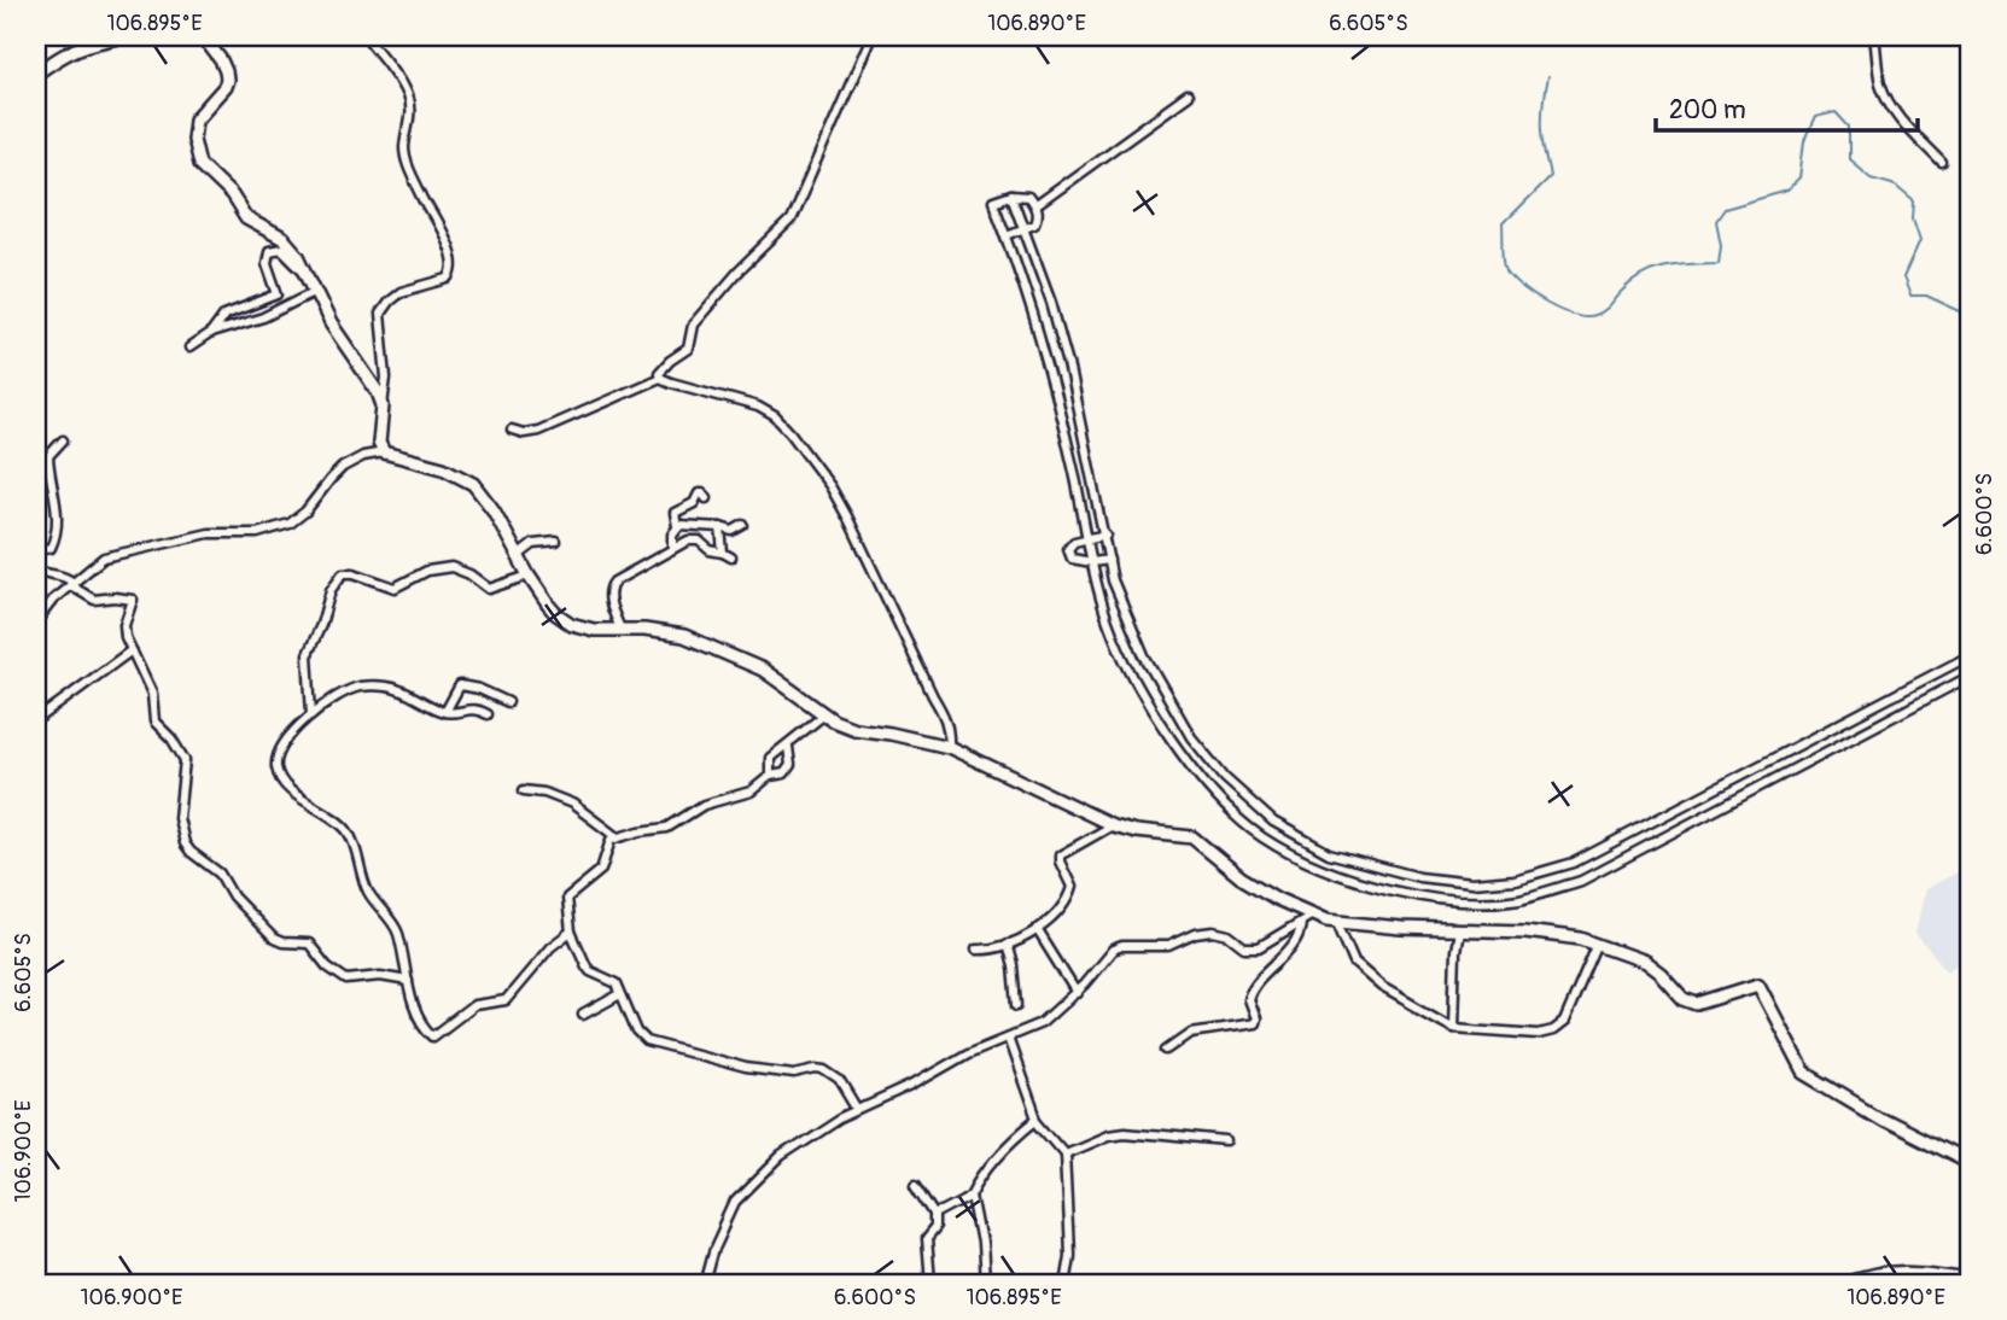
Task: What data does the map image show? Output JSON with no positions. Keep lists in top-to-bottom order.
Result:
{
  "scale_bar": "200 m",
  "coordinates": [
    "106.895°E",
    "106.890°E",
    "6.605°S",
    "6.600°S",
    "106.900°E"
  ]
}
